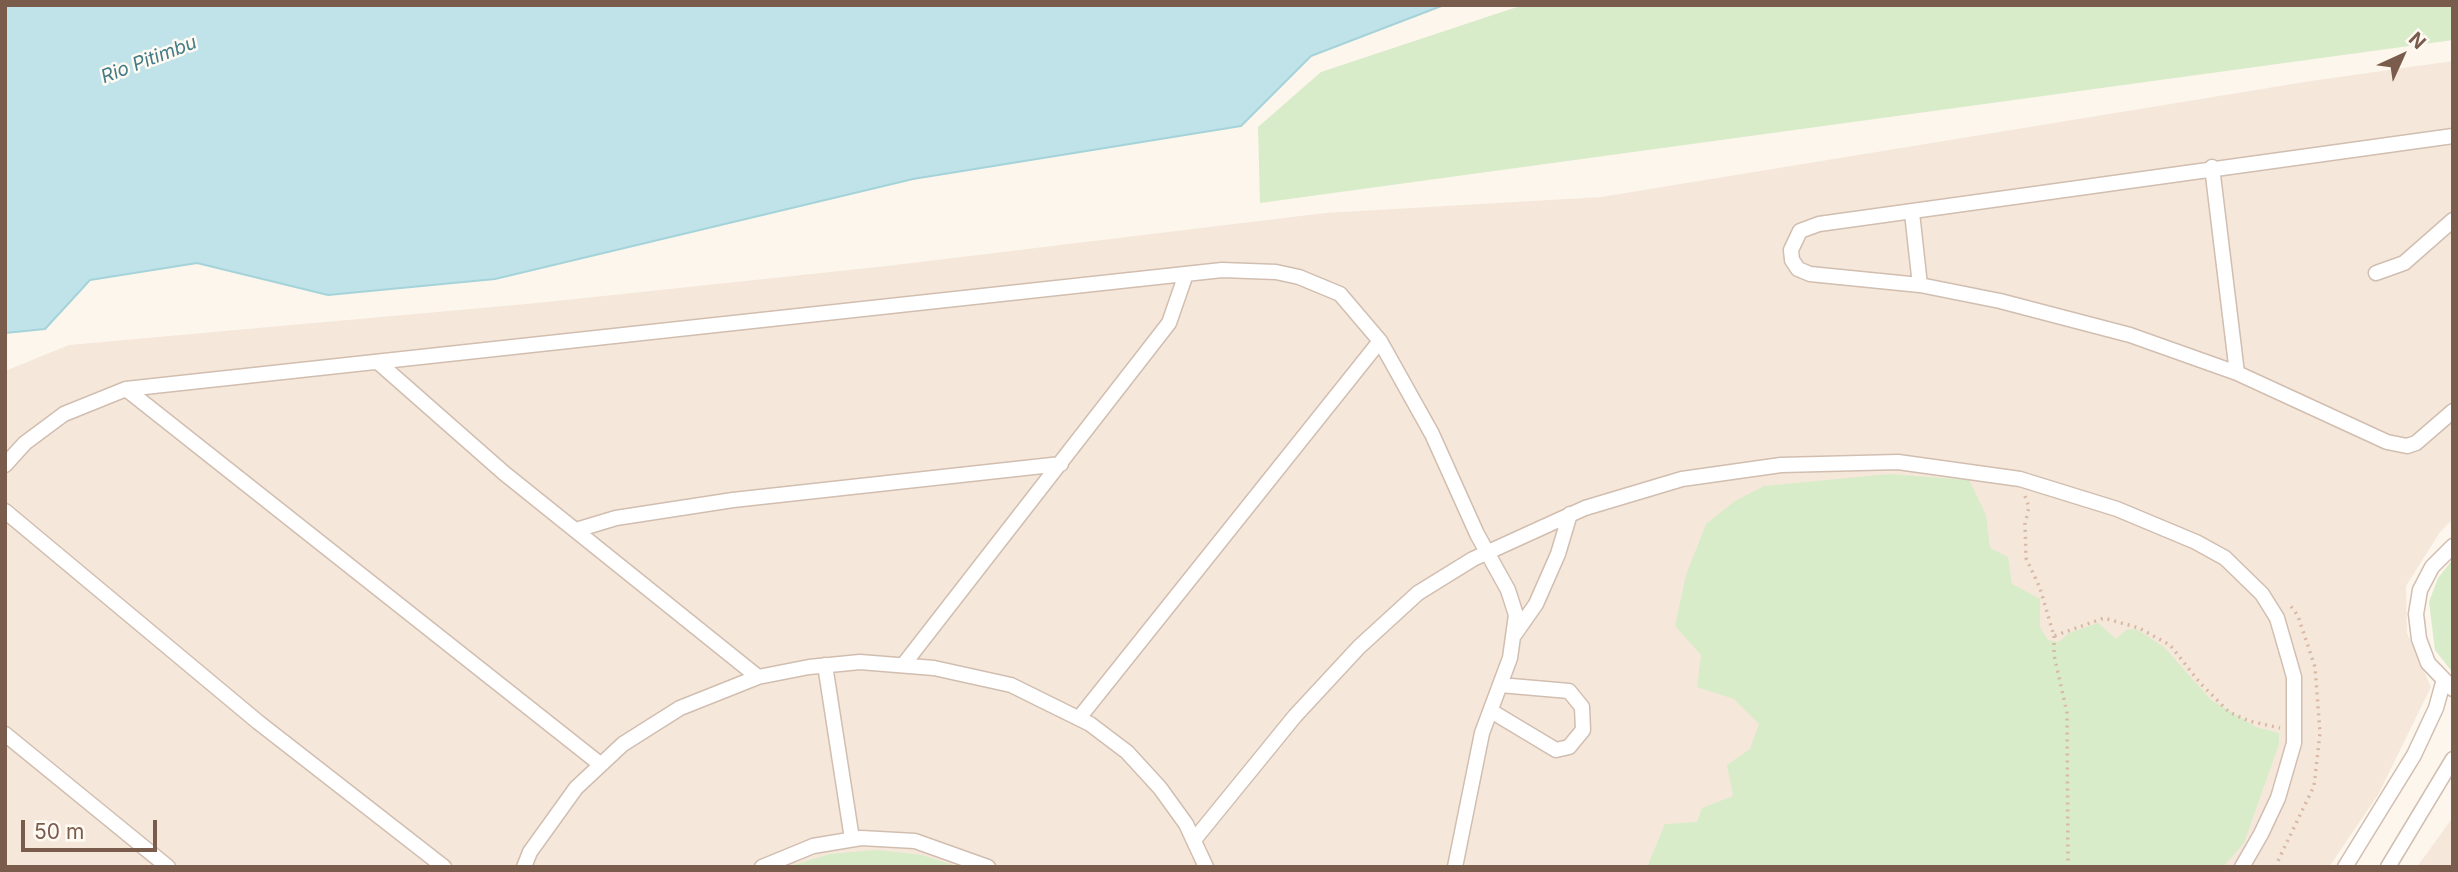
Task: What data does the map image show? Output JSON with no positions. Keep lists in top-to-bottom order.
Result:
{
  "water": ["Rio Pitimbu"],
  "scale_bar": "50 m",
  "north": "top right"
}
